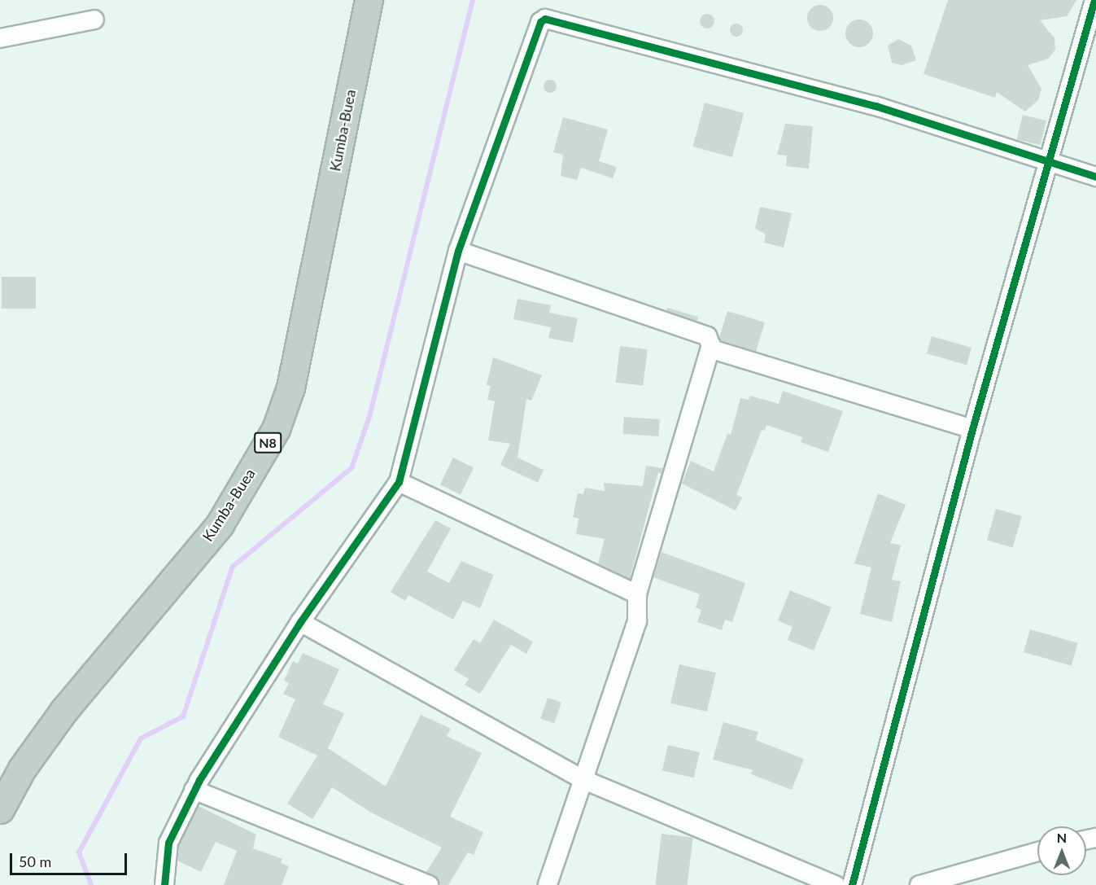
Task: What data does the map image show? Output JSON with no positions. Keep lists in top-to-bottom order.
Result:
{
  "streets": {
    "highway": ["Kumba-Buea", "N8"]
  },
  "scale_bar": "50 m",
  "north": "top"
}
